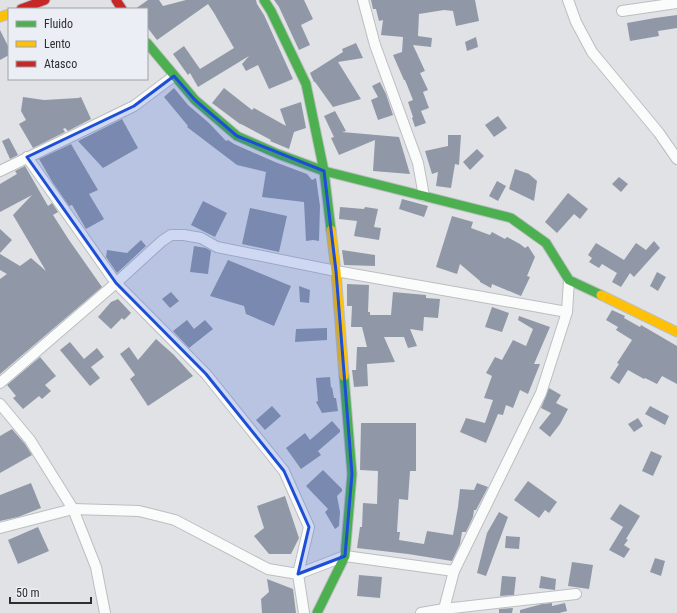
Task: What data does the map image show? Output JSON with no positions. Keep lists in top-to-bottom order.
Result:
{
  "legend": ["Fluido", "Lento", "Atasco"],
  "scale_bar": "50 m"
}
